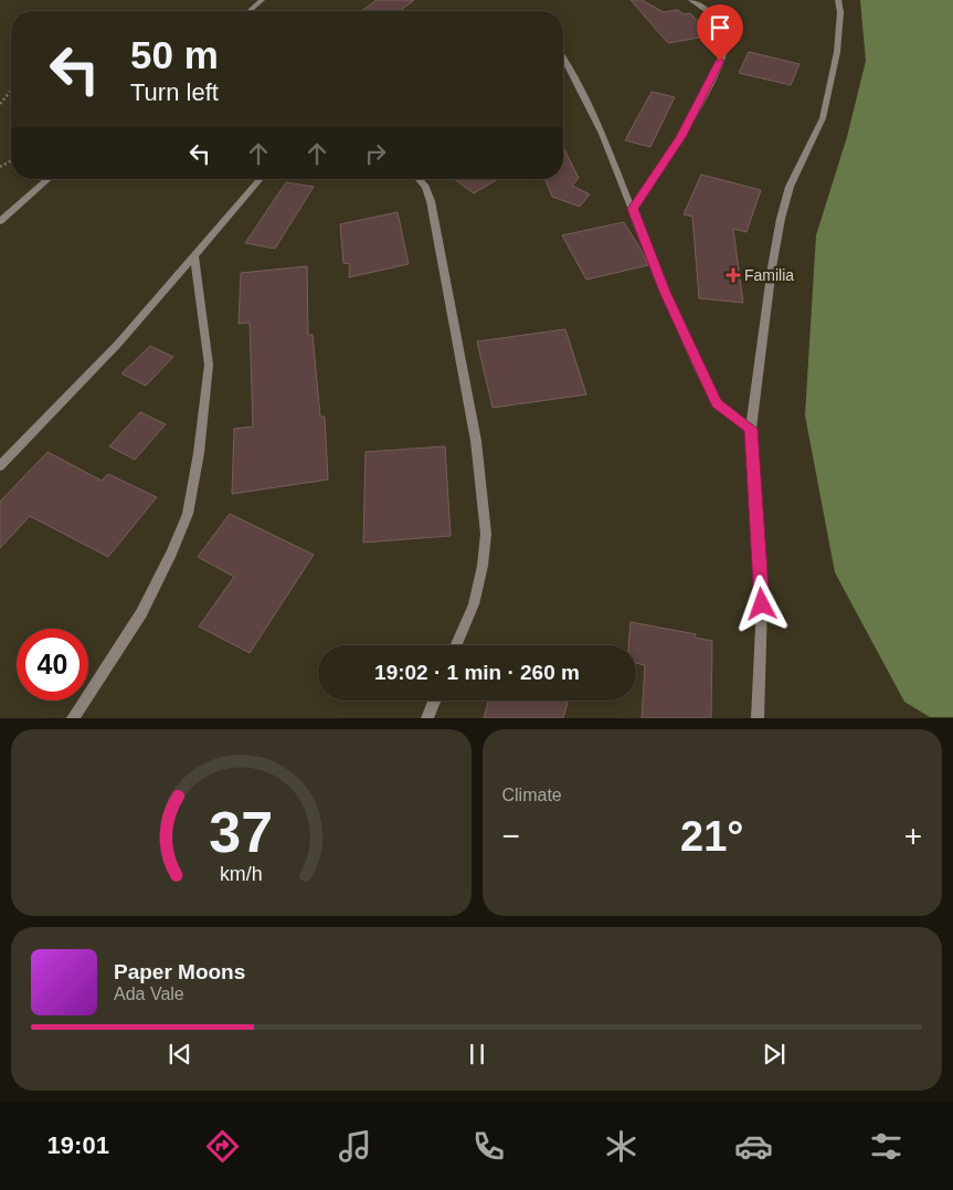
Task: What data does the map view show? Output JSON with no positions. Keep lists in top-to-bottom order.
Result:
{
  "places": {
    "health": ["Familia"]
  },
  "page": {
    "turn": ["50 m", "Turn left"],
    "limit": "40",
    "trip": "19:02 · 1 min · 260 m",
    "tile": "Climate",
    "heat": ["−", "21°", "+"],
    "song": ["Paper Moons", "Ada Vale"],
    "tabs": "19:01",
    "gauge": ["37", "km/h"]
  }
}
